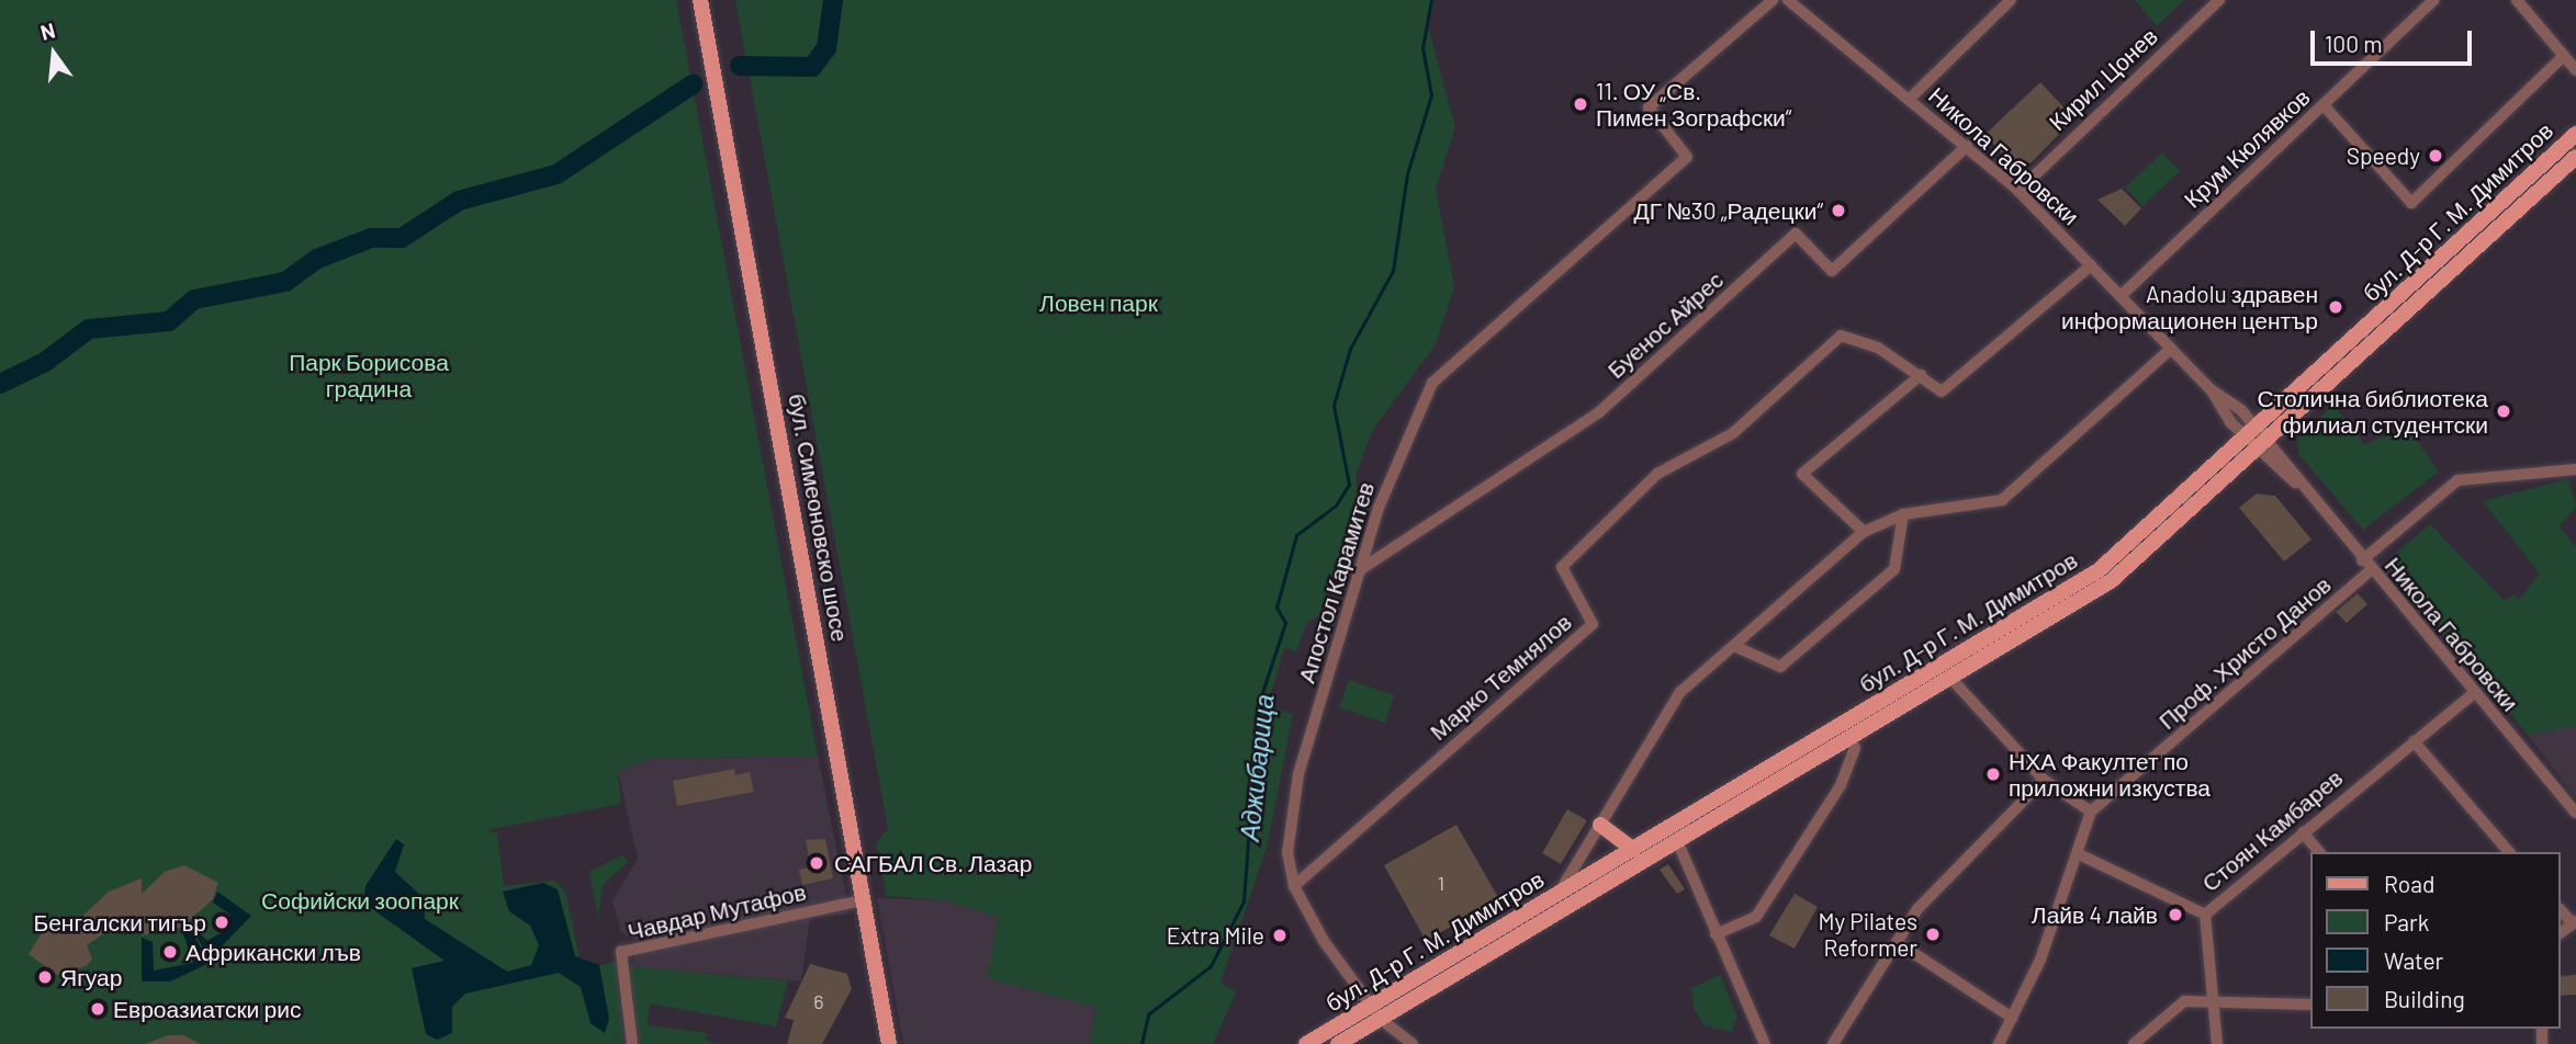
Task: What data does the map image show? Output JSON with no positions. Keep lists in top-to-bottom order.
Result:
{
  "streets": {
    "main road": ["бул. Д-р Г. М. Димитров", "бул. Симеоновско шосе"],
    "street": [
      "Кирил Цонев",
      "Крум Кюлявков",
      "Никола Габровски",
      "Буенос Айрес",
      "Апостол Карамитев",
      "Проф. Христо Данов",
      "Марко Темнялов",
      "Стоян Камбарев",
      "Чавдар Мутафов"
    ]
  },
  "crossings": [
    ["Кирил Цонев", "Никола Габровски"],
    ["Крум Кюлявков", "Никола Габровски"],
    ["Никола Габровски", "бул. Д-р Г. М. Димитров"],
    ["Никола Габровски", "Буенос Айрес"],
    ["Никола Габровски", "Проф. Христо Данов"],
    ["Никола Габровски", "Марко Темнялов"],
    ["Никола Габровски", "Стоян Камбарев"],
    ["бул. Д-р Г. М. Димитров", "Апостол Карамитев"],
    ["Буенос Айрес", "Апостол Карамитев"],
    ["бул. Симеоновско шосе", "Чавдар Мутафов"],
    ["Апостол Карамитев", "Марко Темнялов"]
  ],
  "water": ["Аджибарица"],
  "parks": ["Ловен парк", "Парк Борисова градина", "Софийски зоопарк"],
  "places": [
    "11. ОУ „Св. Пимен Зографски“",
    "Speedy",
    "ДГ №30 „Радецки“",
    "Anadolu здравен информационен център",
    "Столична библиотека филиал студентски",
    "НХА Факултет по приложни изкуства",
    "САГБАЛ Св. Лазар",
    "Лайв 4 лайв",
    "Бенгалски тигър",
    "My Pilates Reformer",
    "Extra Mile",
    "Африкански лъв",
    "Ягуар",
    "Евроазиатски рис"
  ],
  "house_numbers": ["1", "6"],
  "legend": [
    "Road",
    "Park",
    "Water",
    "Building"
  ],
  "scale_bar": "100 m",
  "north": "top"
}
